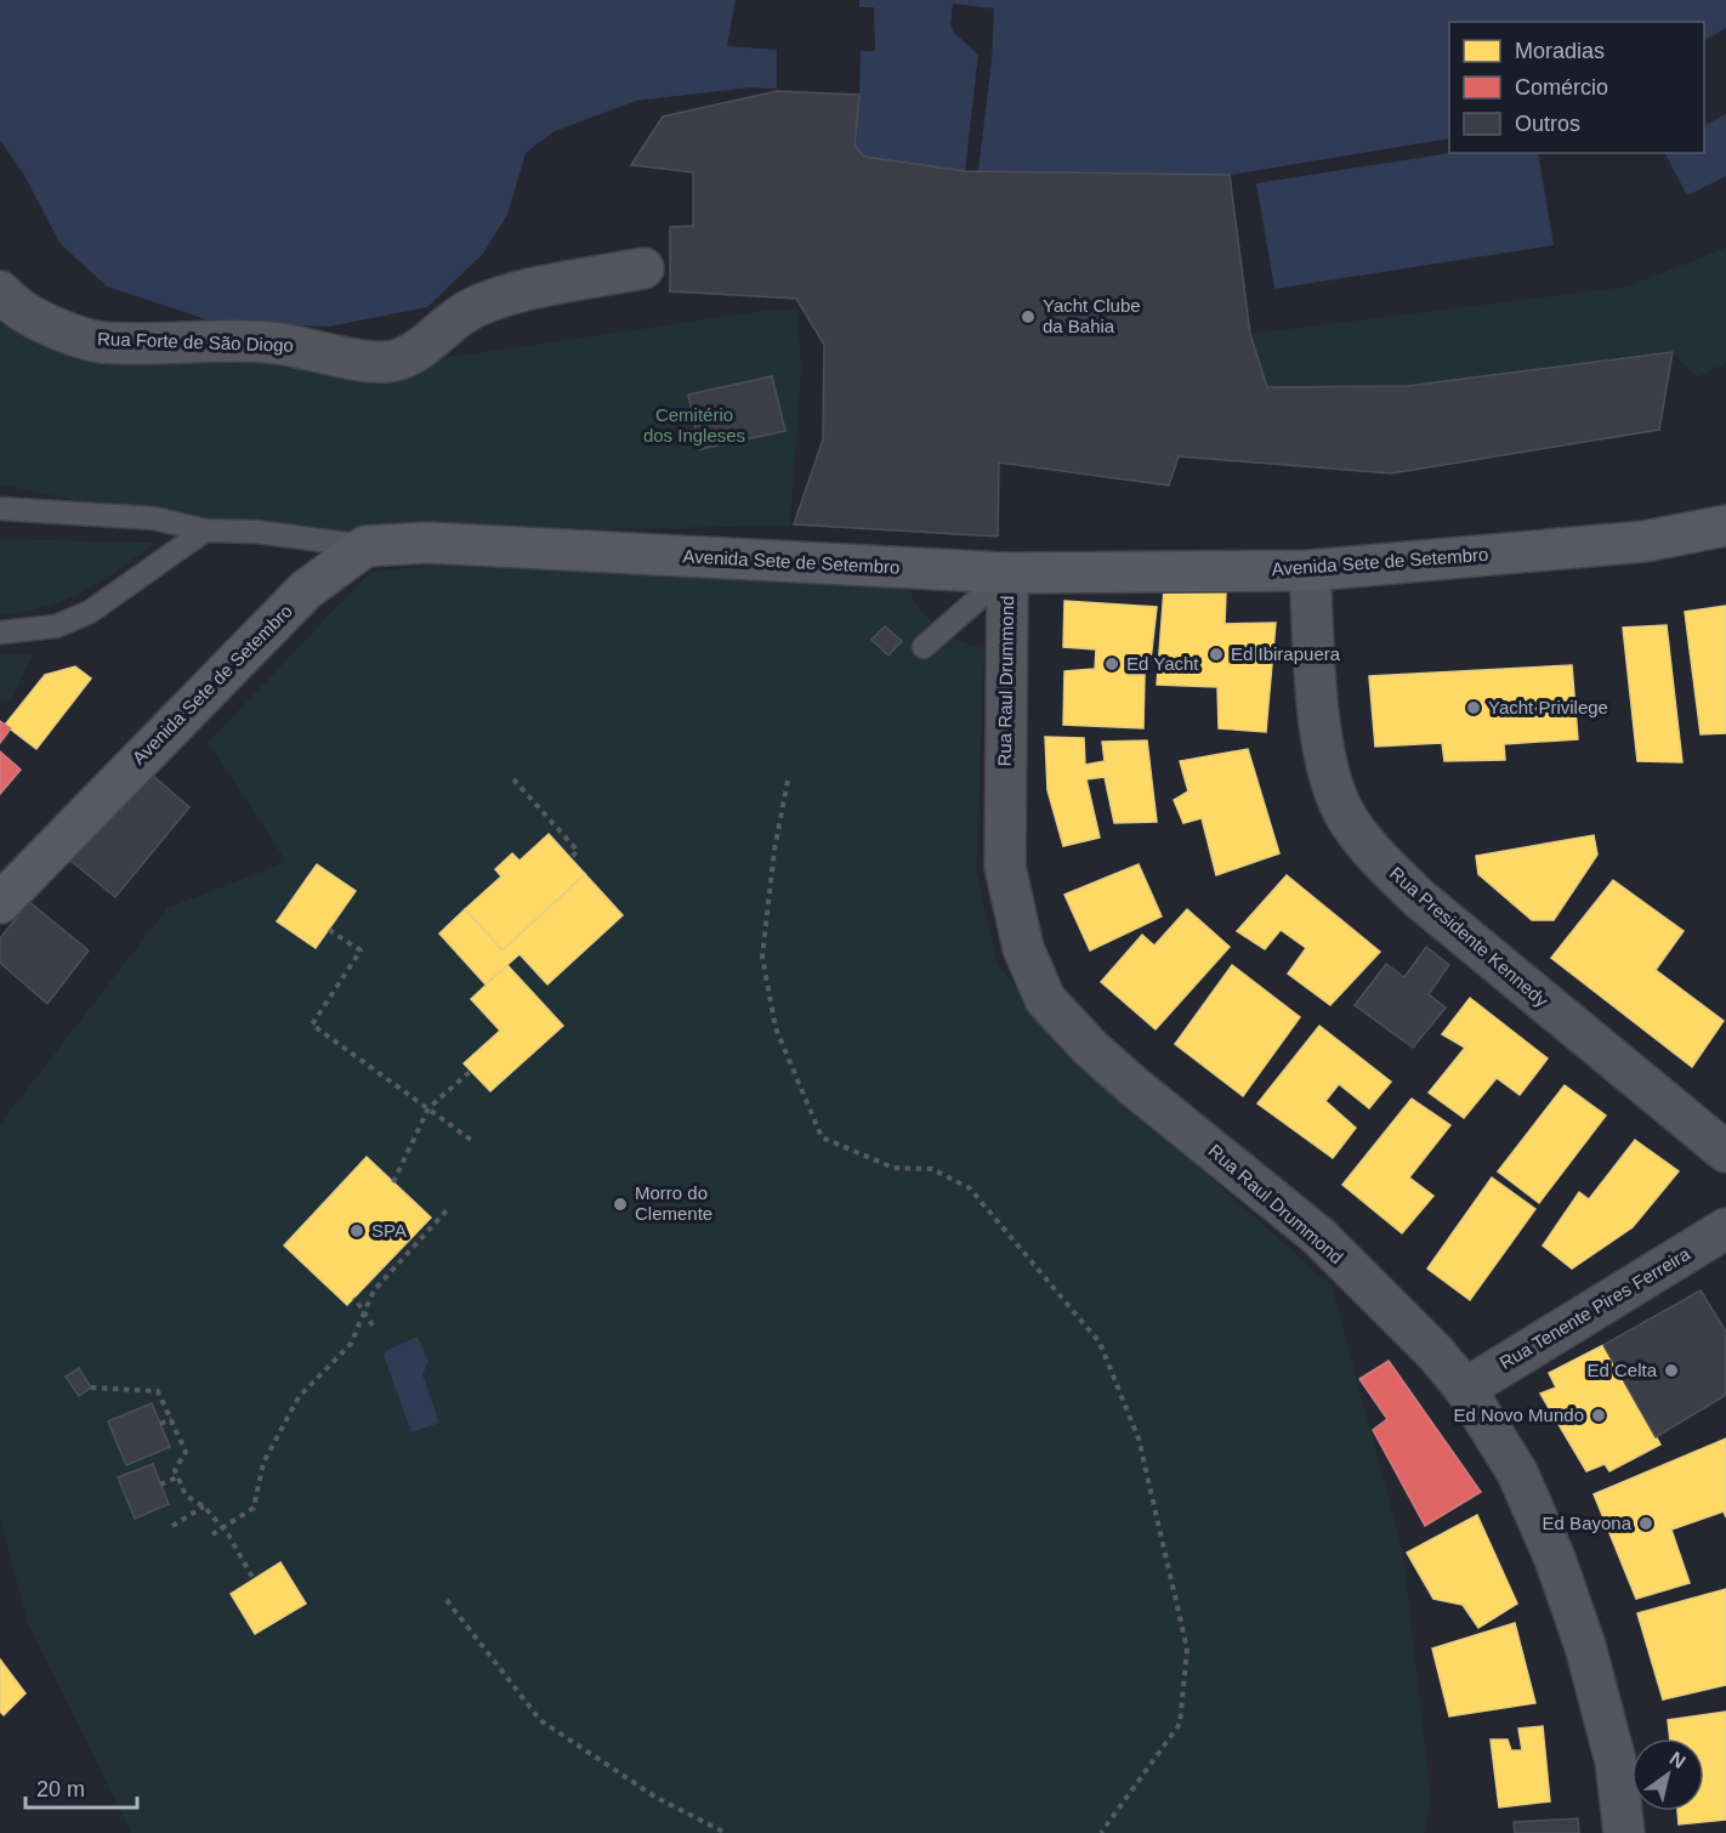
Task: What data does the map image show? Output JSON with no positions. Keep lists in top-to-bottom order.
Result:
{
  "streets": {
    "main road": ["Avenida Sete de Setembro"],
    "street": [
      "Rua Forte de São Diogo",
      "Rua Raul Drummond",
      "Rua Presidente Kennedy",
      "Rua Tenente Pires Ferreira"
    ]
  },
  "crossings": [
    ["Avenida Sete de Setembro", "Rua Raul Drummond"],
    ["Avenida Sete de Setembro", "Rua Presidente Kennedy"],
    ["Rua Raul Drummond", "Rua Tenente Pires Ferreira"]
  ],
  "parks": ["Cemitério dos Ingleses"],
  "places": [
    "Yacht Clube da Bahia",
    "Ed Ibirapuera",
    "Ed Yacht",
    "Yacht Privilege",
    "Morro do Clemente",
    "SPA",
    "Ed Celta",
    "Ed Novo Mundo",
    "Ed Bayona"
  ],
  "legend": ["Moradias", "Comércio", "Outros"],
  "scale_bar": "20 m",
  "north": "top right"
}
